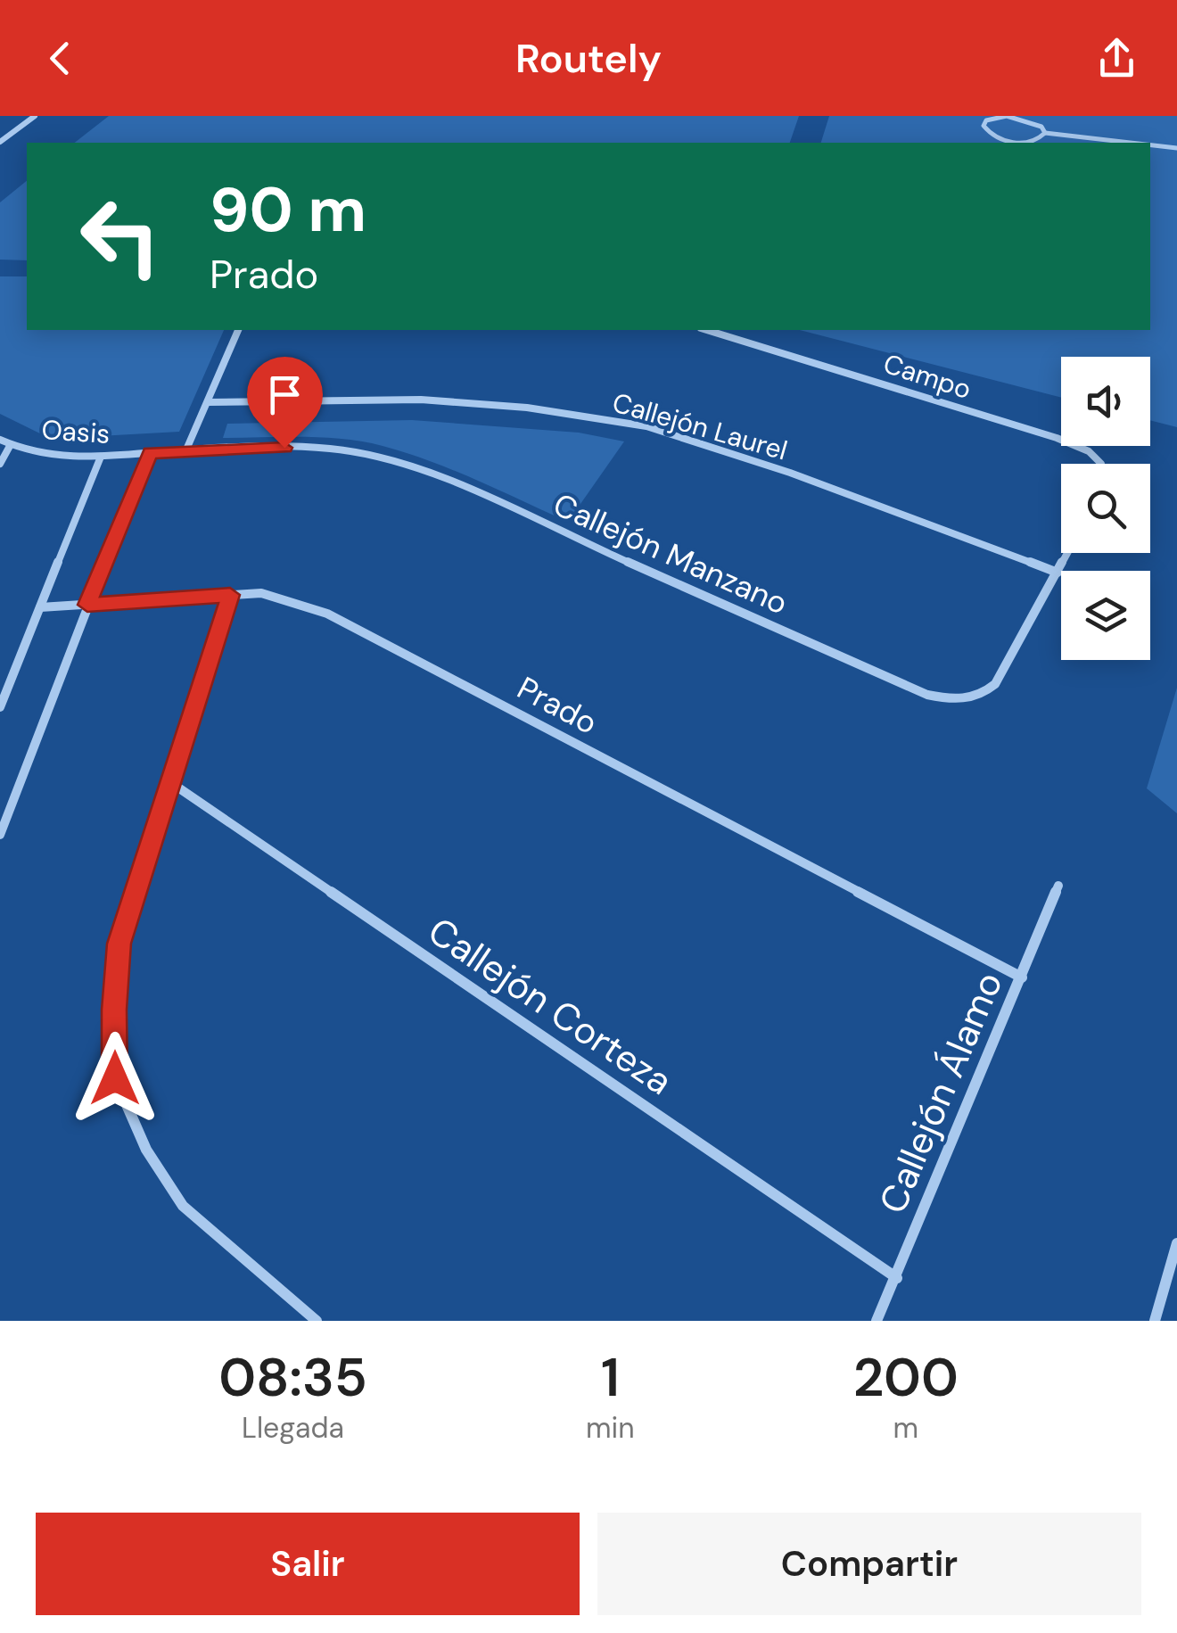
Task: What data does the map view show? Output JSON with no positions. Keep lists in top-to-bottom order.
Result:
{
  "streets": {
    "street": [
      "Campo",
      "Callejón Laurel",
      "Oasis",
      "Callejón Manzano",
      "Prado",
      "Callejón Corteza",
      "Callejón Álamo"
    ]
  },
  "crossings": [
    ["Callejón Laurel", "Callejón Manzano"],
    ["Oasis", "Callejón Manzano"],
    ["Prado", "Callejón Álamo"],
    ["Callejón Corteza", "Callejón Álamo"]
  ],
  "page": {
    "header": "Routely",
    "turn": ["90 m", "Prado"],
    "eta": [
      "08:35",
      "Llegada",
      "1",
      "min",
      "200",
      "m"
    ],
    "buttons": ["Salir", "Compartir"]
  }
}
